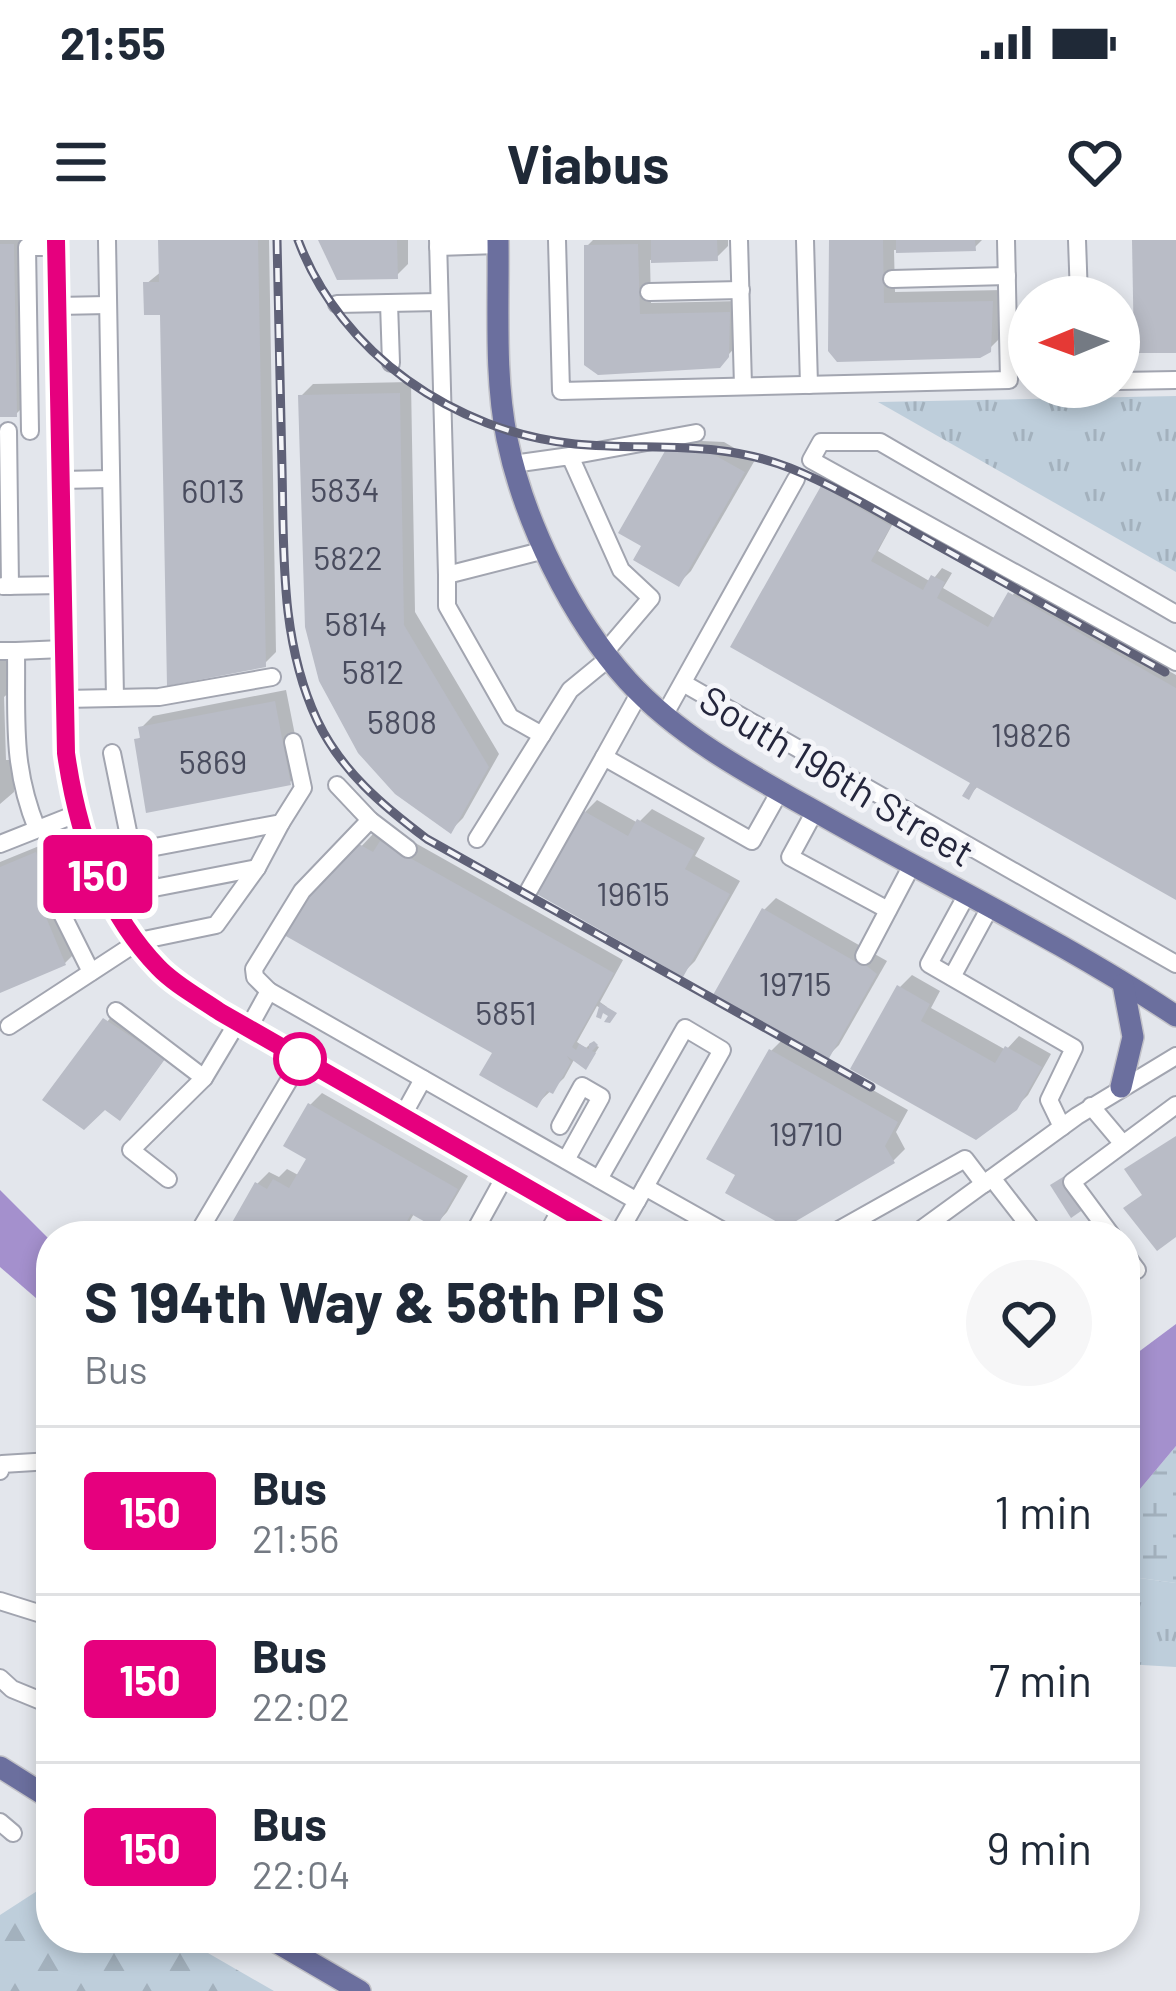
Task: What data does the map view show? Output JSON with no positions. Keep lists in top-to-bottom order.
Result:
{
  "streets": {
    "main road": ["South 196th Street"]
  },
  "lines": ["bus line 150"],
  "house_numbers": [
    "5834",
    "6013",
    "5822",
    "5814",
    "5812",
    "5808",
    "19826",
    "5869",
    "19615",
    "19715",
    "5851",
    "19710"
  ],
  "north": "left",
  "page": {
    "status": "21:55",
    "header": "Viabus",
    "on_map": "150",
    "heading": ["S 194th Way & 58th Pl S", "Bus"],
    "list": [
      {
        "mark": "150",
        "name": "Bus",
        "note": "21:56",
        "value": "1 min"
      },
      {
        "mark": "150",
        "name": "Bus",
        "note": "22:02",
        "value": "7 min"
      },
      {
        "mark": "150",
        "name": "Bus",
        "note": "22:04",
        "value": "9 min"
      }
    ]
  }
}
